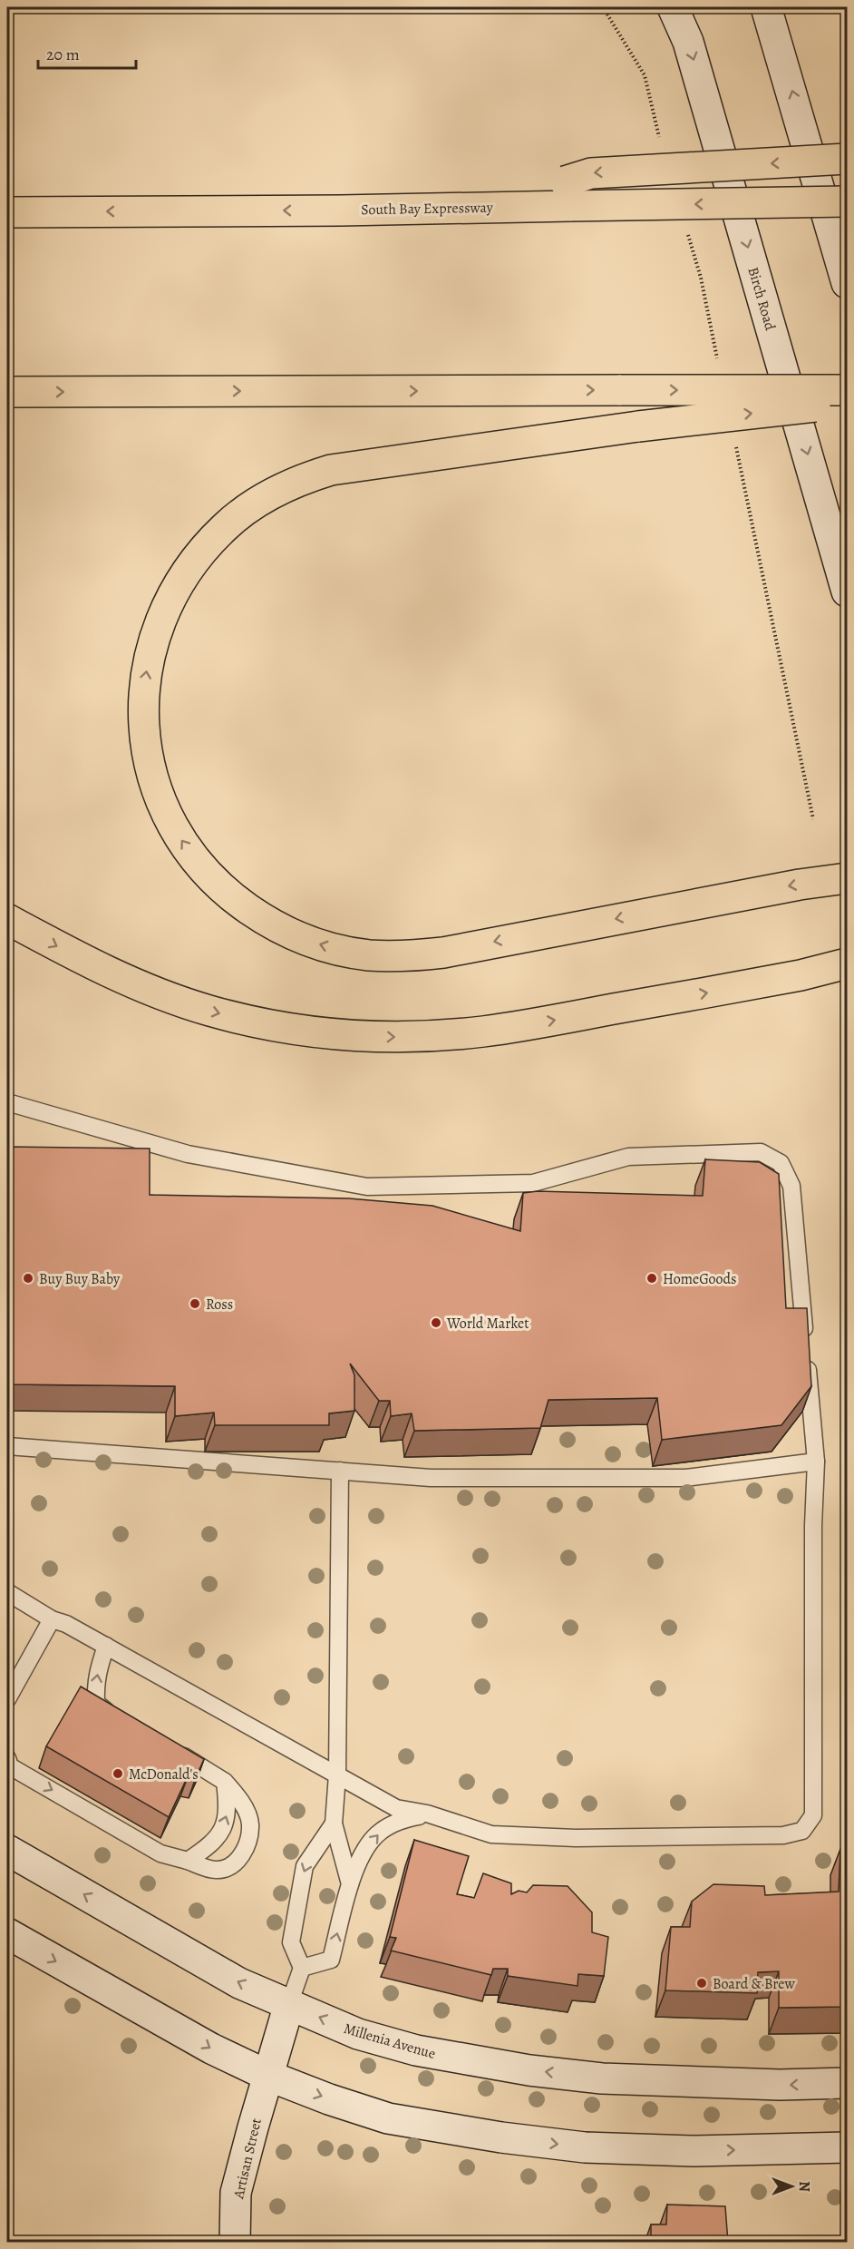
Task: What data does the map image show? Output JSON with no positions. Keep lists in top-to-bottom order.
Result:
{
  "streets": {
    "highway": ["South Bay Expressway"],
    "street": ["Birch Road", "Millenia Avenue", "Artisan Street"]
  },
  "crossings": [
    ["Millenia Avenue", "Artisan Street"]
  ],
  "places": [
    "Buy Buy Baby",
    "HomeGoods",
    "Ross",
    "World Market",
    "McDonald's",
    "Board & Brew"
  ],
  "scale_bar": "20 m",
  "north": "right"
}
